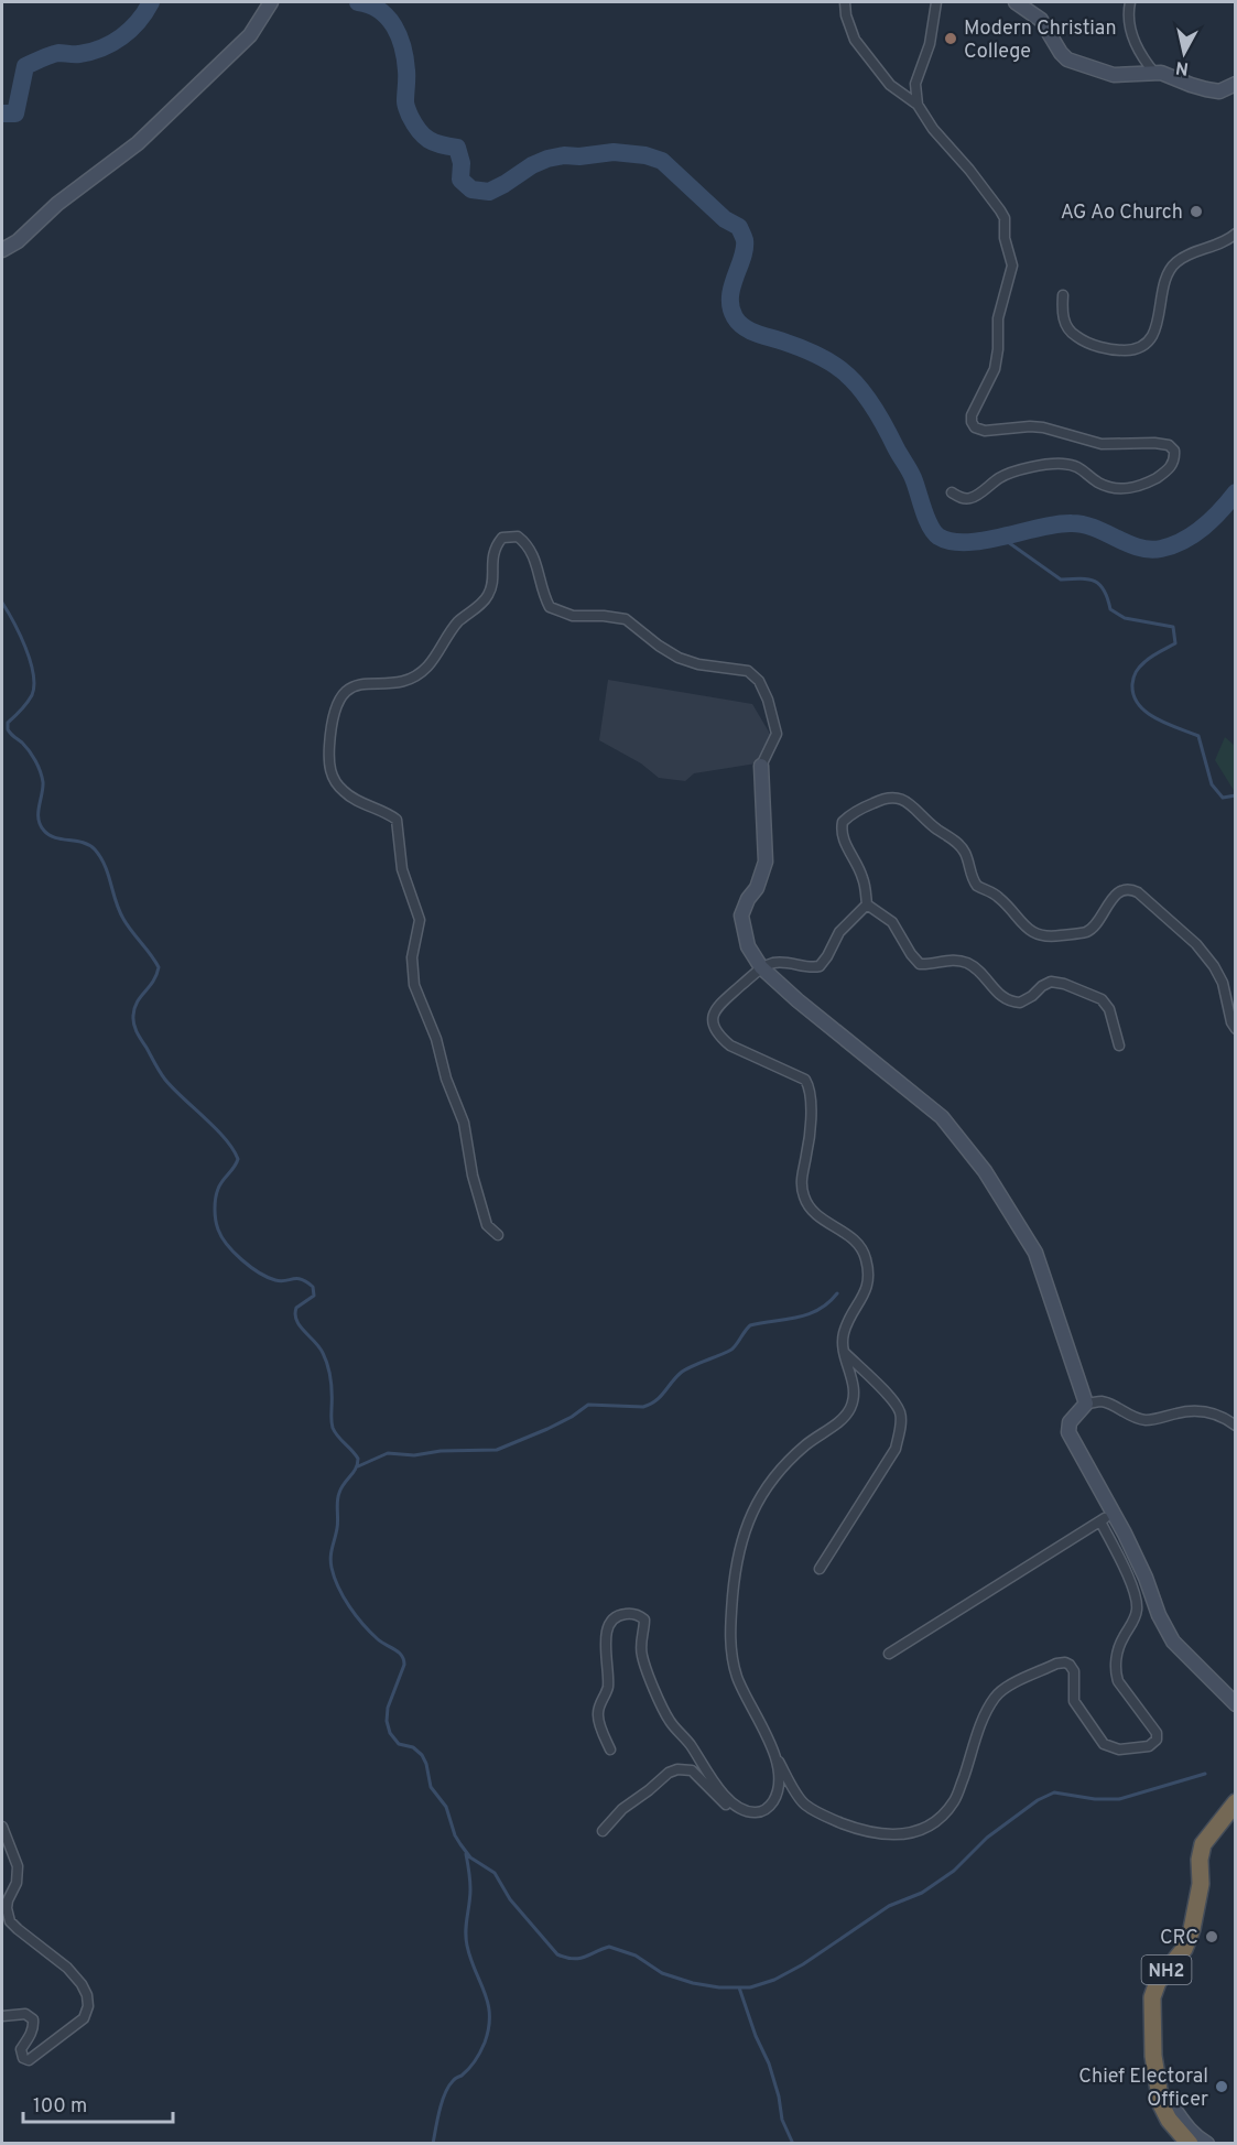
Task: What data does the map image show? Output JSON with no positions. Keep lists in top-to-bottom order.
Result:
{
  "streets": {
    "highway": ["NH2"]
  },
  "places": [
    "Modern Christian College",
    "AG Ao Church",
    "CRC",
    "Chief Electoral Officer"
  ],
  "scale_bar": "100 m",
  "north": "bottom"
}
